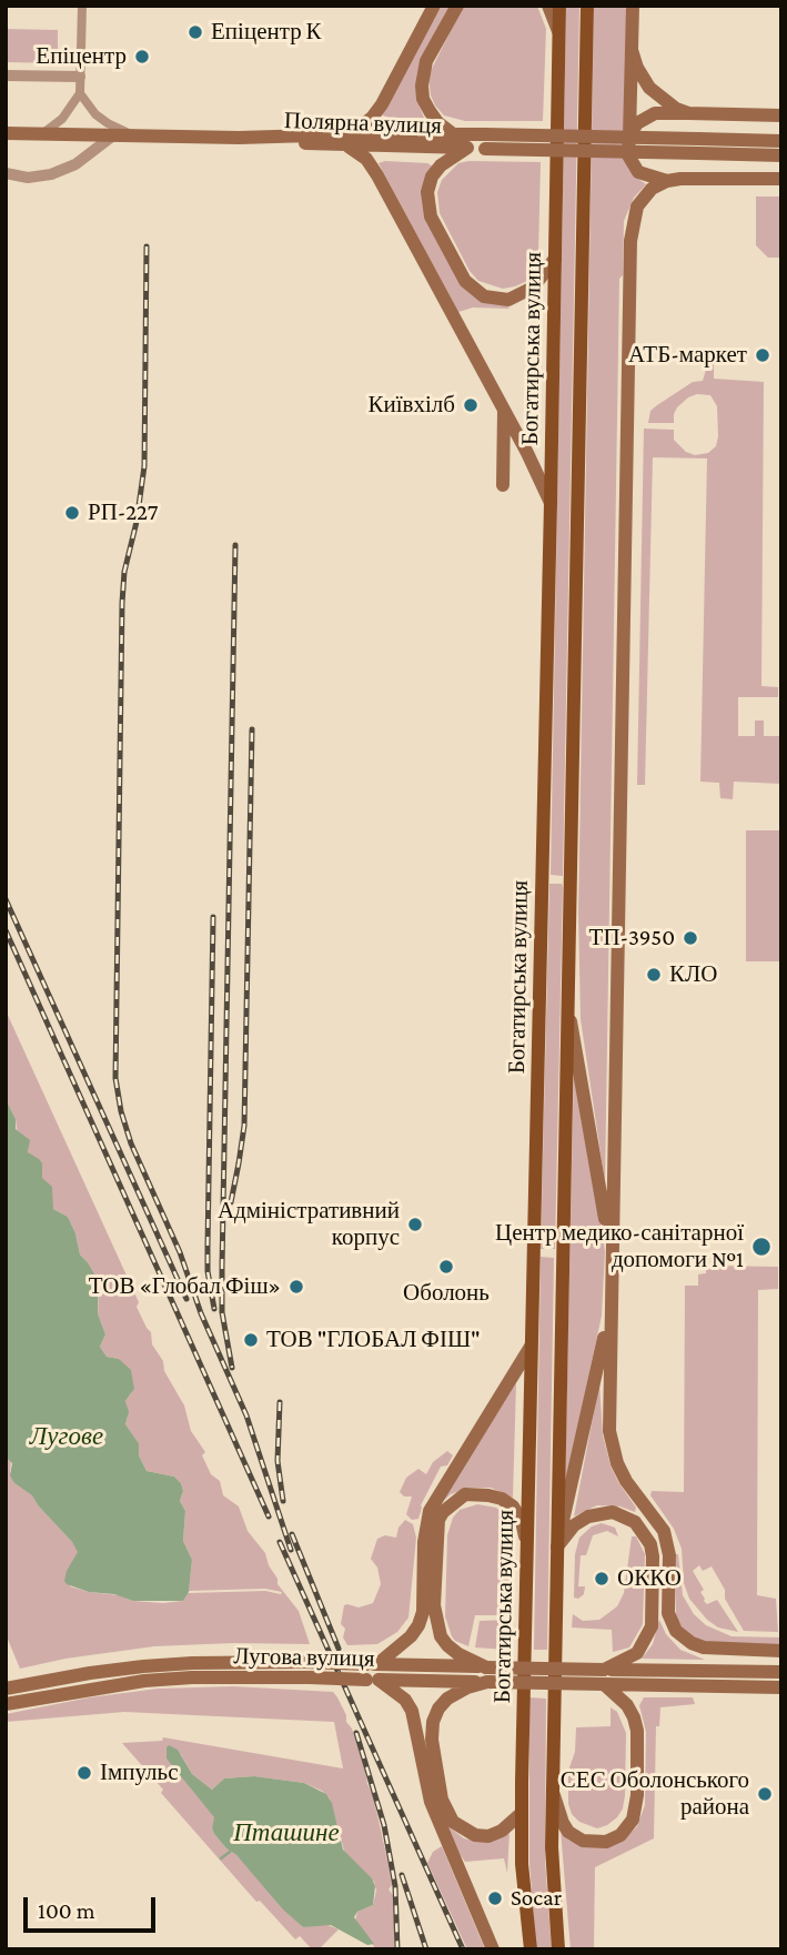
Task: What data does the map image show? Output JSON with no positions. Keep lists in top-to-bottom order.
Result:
{
  "streets": {
    "main road": ["Полярна вулиця", "Богатирська вулиця", "Лугова вулиця"]
  },
  "water": ["Лугове", "Пташине"],
  "places": [
    "Епіцентр К",
    "Епіцентр",
    "АТБ-маркет",
    "Київхілб",
    "РП-227",
    "ТП-3950",
    "КЛО",
    "Адміністративний корпус",
    "Центр медико-санітарної допомоги №1",
    "Оболонь",
    "ТОВ «Глобал Фіш»",
    "ТОВ \"ГЛОБАЛ ФІШ\"",
    "ОККО",
    "Імпульс",
    "СЕС Оболонського района",
    "Socar"
  ],
  "scale_bar": "100 m"
}
